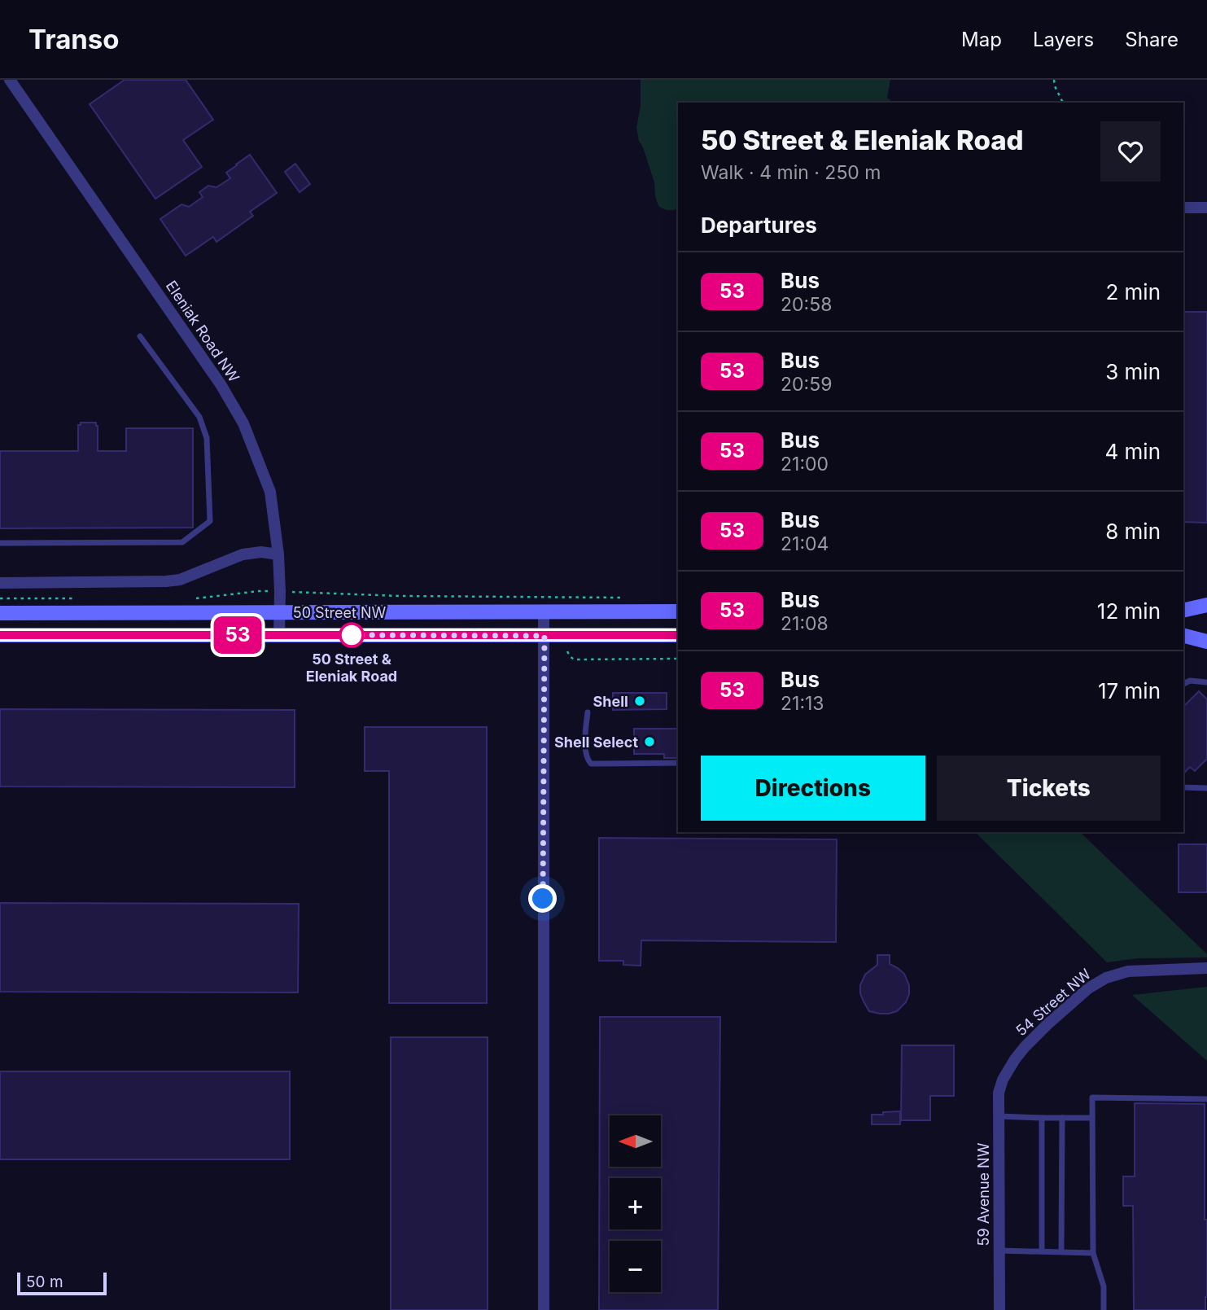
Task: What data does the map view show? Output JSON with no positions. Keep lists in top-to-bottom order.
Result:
{
  "streets": {
    "main road": ["50 Street NW"],
    "street": ["Eleniak Road NW", "54 Street NW", "59 Avenue NW"]
  },
  "crossings": [
    ["Eleniak Road NW", "50 Street NW"],
    ["54 Street NW", "59 Avenue NW"]
  ],
  "places": ["50 Street & Eleniak Road", "Shell", "Shell Select"],
  "lines": ["bus line 53"],
  "scale_bar": "50 m",
  "north": "left",
  "page": {
    "header": "Transo",
    "nav": ["Map", "Layers", "Share"],
    "on_map": "53",
    "heading": [
      ["50 Street & Eleniak Road", "Walk · 4 min · 250 m"],
      "Departures"
    ],
    "list": [
      {
        "mark": "53",
        "name": "Bus",
        "note": "20:58",
        "value": "2 min"
      },
      {
        "mark": "53",
        "name": "Bus",
        "note": "20:59",
        "value": "3 min"
      },
      {
        "mark": "53",
        "name": "Bus",
        "note": "21:00",
        "value": "4 min"
      },
      {
        "mark": "53",
        "name": "Bus",
        "note": "21:04",
        "value": "8 min"
      },
      {
        "mark": "53",
        "name": "Bus",
        "note": "21:08",
        "value": "12 min"
      },
      {
        "mark": "53",
        "name": "Bus",
        "note": "21:13",
        "value": "17 min"
      }
    ],
    "buttons": ["Directions", "Tickets"],
    "map_buttons": ["+", "−"],
    "scale": "50 m"
  }
}
